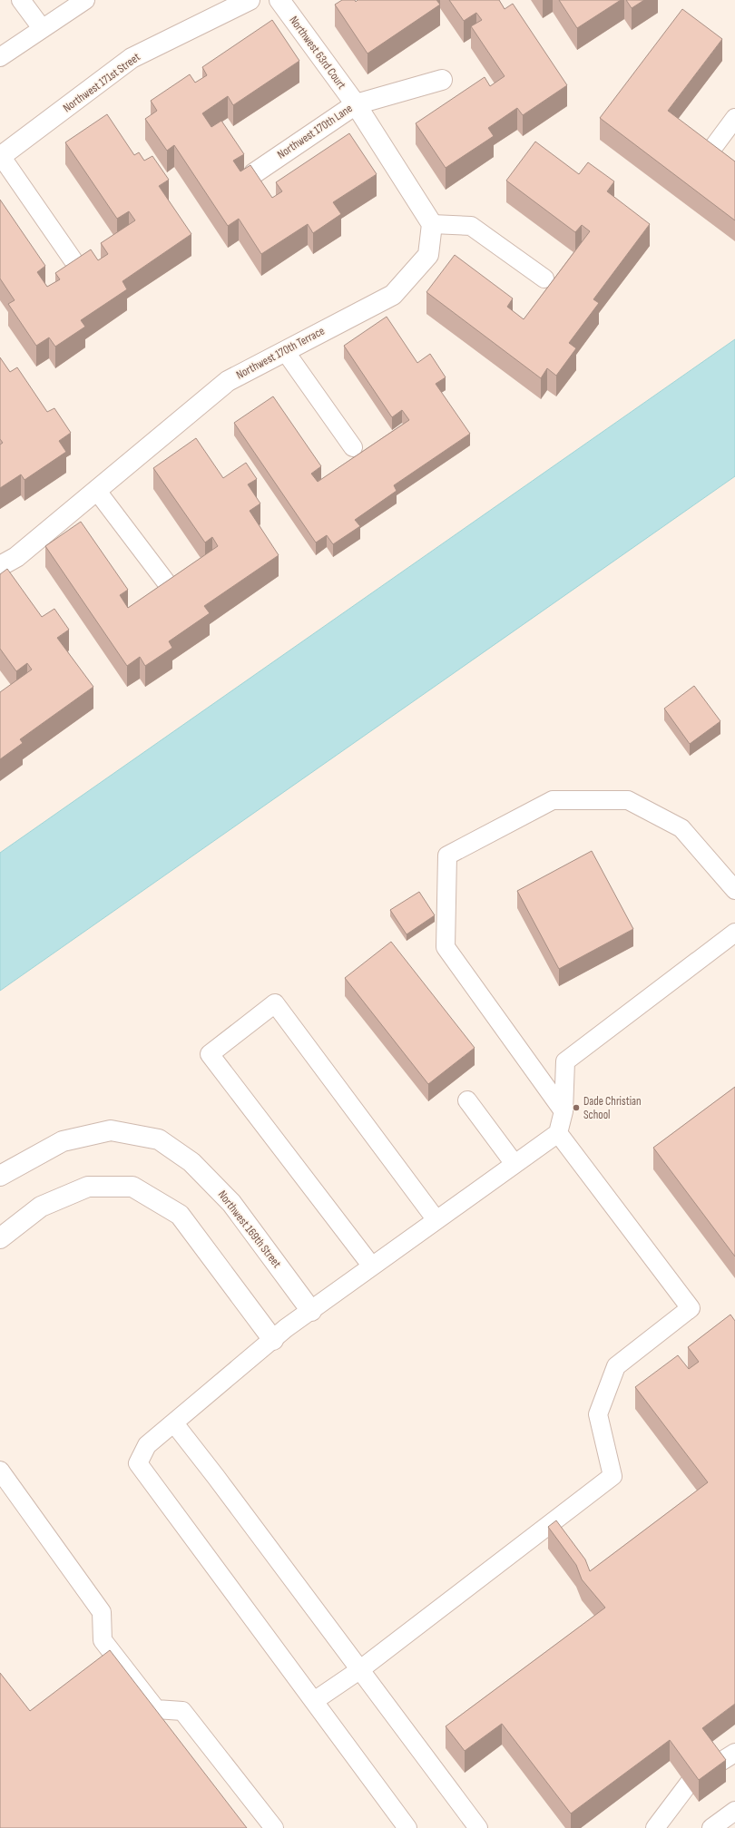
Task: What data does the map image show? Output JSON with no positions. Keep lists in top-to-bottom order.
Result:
{
  "streets": {
    "street": [
      "Northwest 63rd Court",
      "Northwest 171st Street",
      "Northwest 170th Lane",
      "Northwest 170th Terrace",
      "Northwest 169th Street"
    ]
  },
  "crossings": [
    ["Northwest 63rd Court", "Northwest 170th Lane"]
  ],
  "places": ["Dade Christian School"]
}
